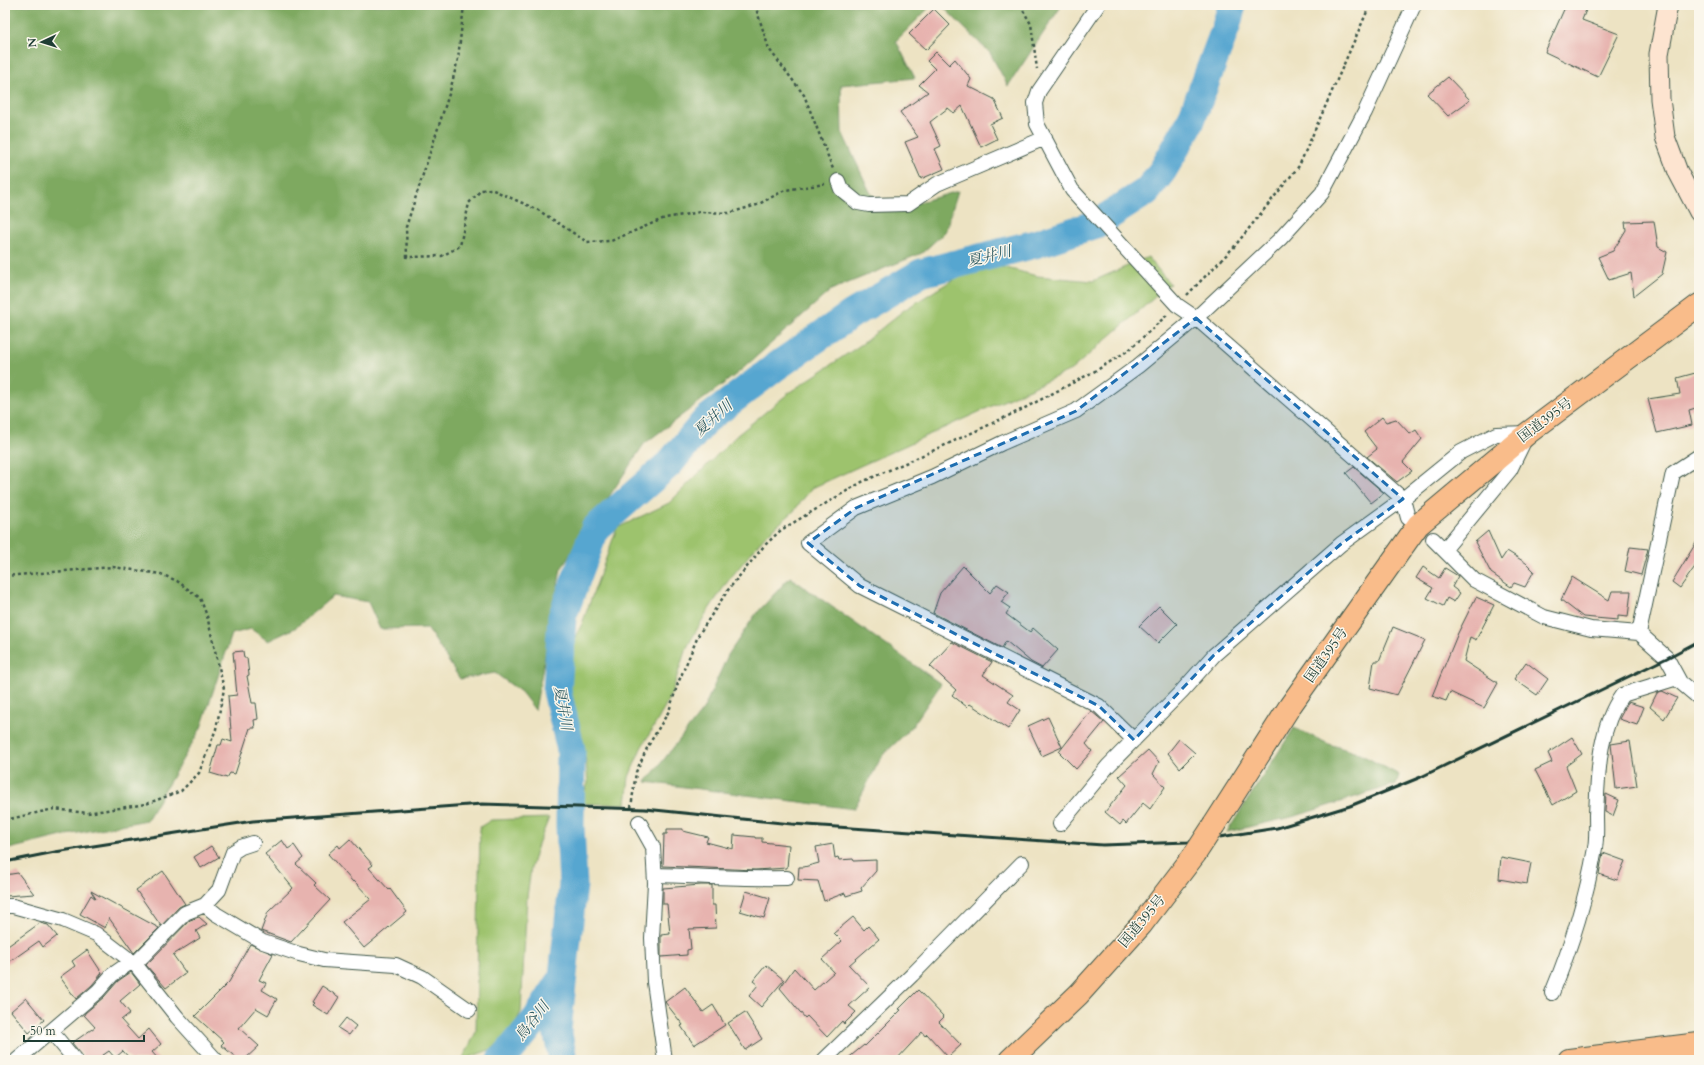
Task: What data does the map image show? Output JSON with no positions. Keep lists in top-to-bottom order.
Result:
{
  "streets": {
    "highway": ["国道395号"]
  },
  "water": ["夏井川", "鳥谷川"],
  "scale_bar": "50 m",
  "north": "left"
}
